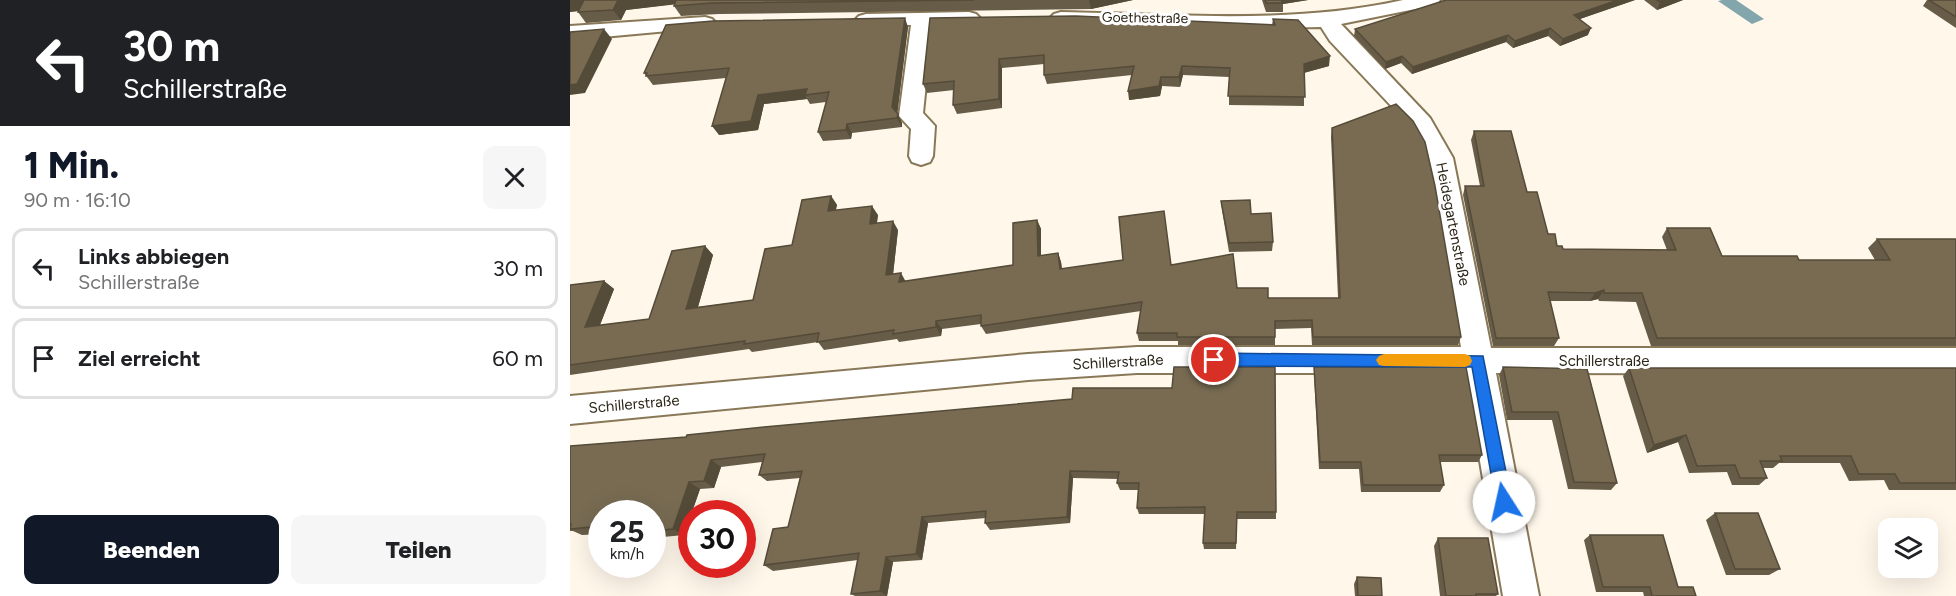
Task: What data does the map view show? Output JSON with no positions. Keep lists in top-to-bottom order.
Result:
{
  "streets": {
    "street": ["Goethestraße", "Heidegartenstraße", "Schillerstraße"]
  },
  "crossings": [
    ["Goethestraße", "Heidegartenstraße"],
    ["Heidegartenstraße", "Schillerstraße"]
  ],
  "page": {
    "turn": ["30 m", "Schillerstraße"],
    "heading": ["1 Min.", "90 m · 16:10"],
    "list": [
      {
        "name": "Links abbiegen",
        "note": "Schillerstraße",
        "value": "30 m"
      },
      {
        "name": "Ziel erreicht",
        "value": "60 m"
      }
    ],
    "speed": "25 km/h",
    "limit": "30",
    "buttons": ["Beenden", "Teilen"]
  }
}
